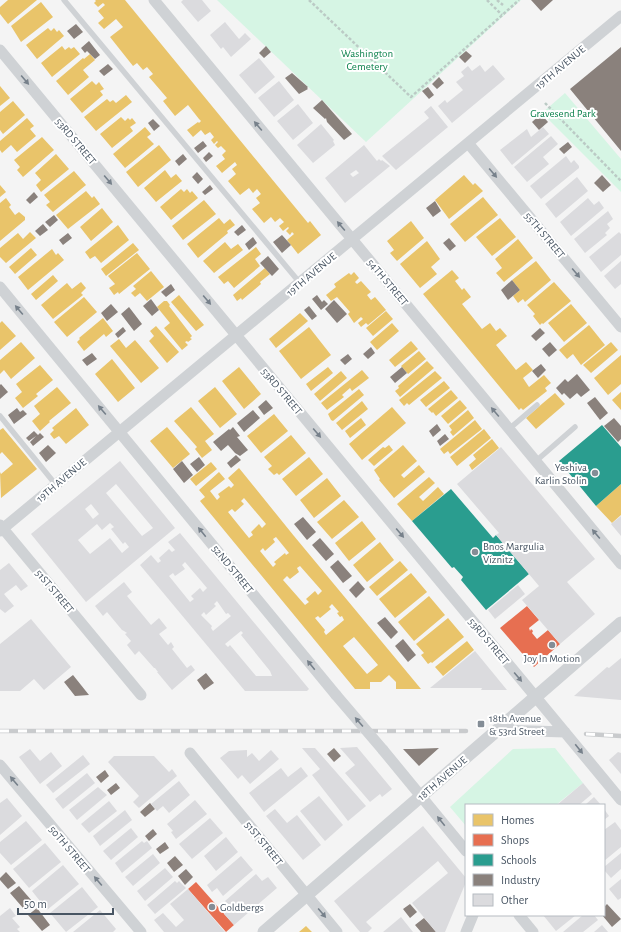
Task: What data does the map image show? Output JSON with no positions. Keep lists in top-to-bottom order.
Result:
{
  "streets": {
    "street": [
      "19TH AVENUE",
      "53RD STREET",
      "55TH STREET",
      "54TH STREET",
      "52ND STREET",
      "51ST STREET",
      "18TH AVENUE",
      "50TH STREET"
    ]
  },
  "crossings": [
    ["19TH AVENUE", "53RD STREET"],
    ["19TH AVENUE", "55TH STREET"],
    ["19TH AVENUE", "54TH STREET"],
    ["19TH AVENUE", "52ND STREET"],
    ["19TH AVENUE", "51ST STREET"],
    ["53RD STREET", "18TH AVENUE"],
    ["52ND STREET", "18TH AVENUE"],
    ["51ST STREET", "18TH AVENUE"]
  ],
  "one_way": [
    "53RD STREET",
    "55TH STREET",
    "54TH STREET",
    "52ND STREET",
    "50TH STREET"
  ],
  "parks": ["Washington Cemetery", "Gravesend Park"],
  "places": {
    "other": [
      "Yeshiva Karlin Stolin",
      "Bnos Margulia Viznitz",
      "Joy In Motion",
      "Goldbergs"
    ],
    "transit": ["18th Avenue & 53rd Street"]
  },
  "legend": [
    "Homes",
    "Shops",
    "Schools",
    "Industry",
    "Other"
  ],
  "scale_bar": "50 m"
}
